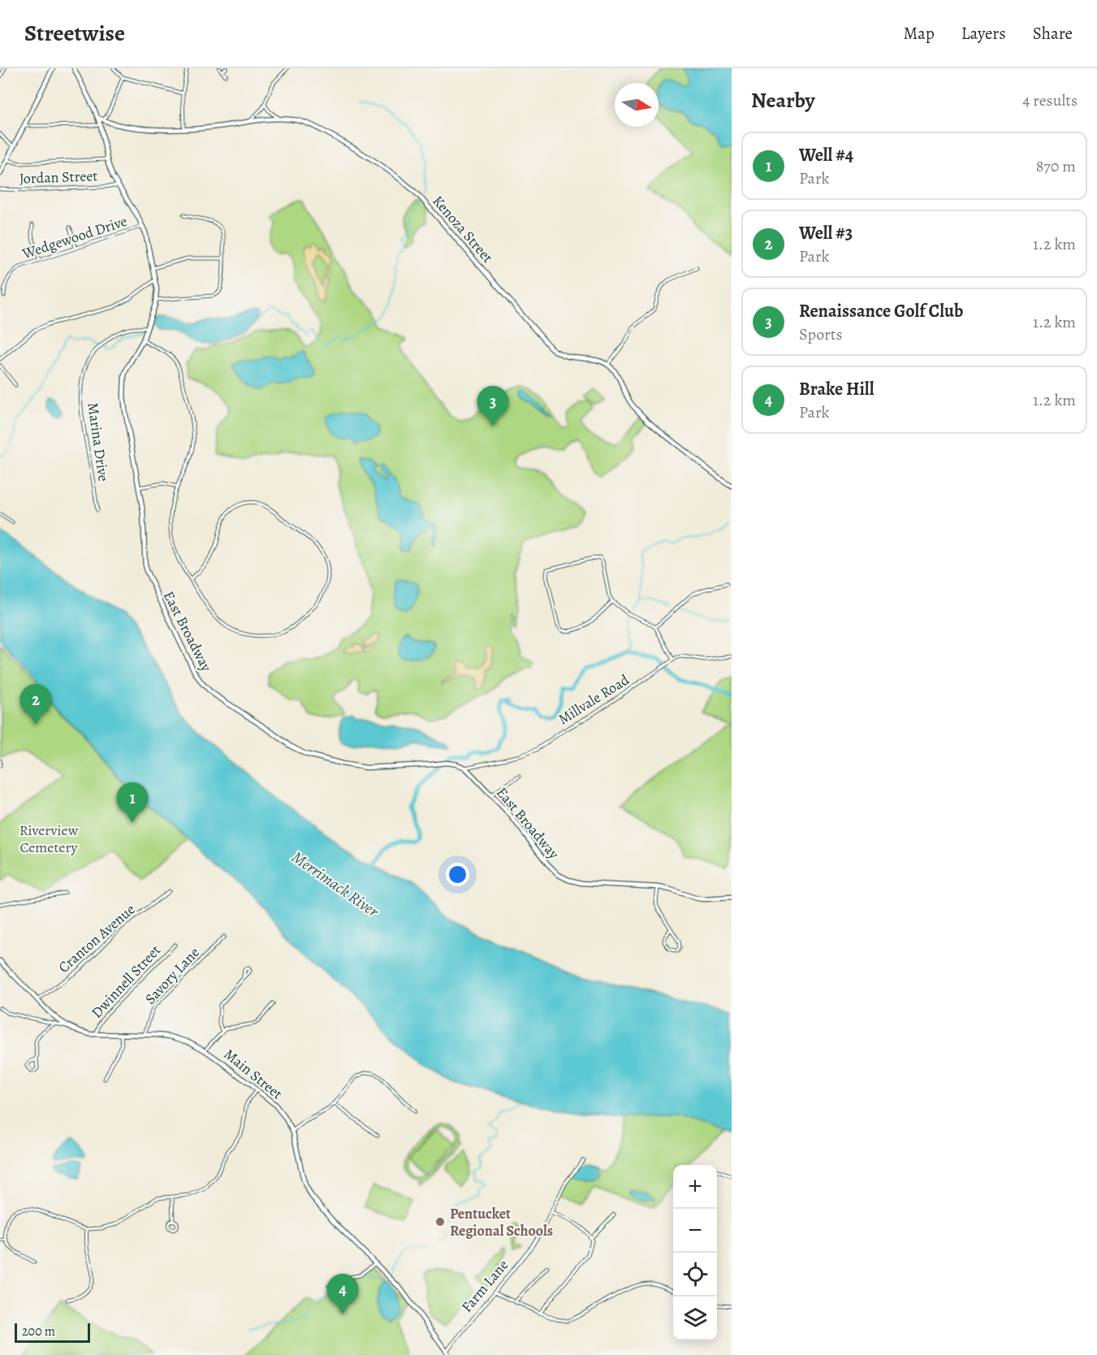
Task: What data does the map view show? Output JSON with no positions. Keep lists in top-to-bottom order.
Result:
{
  "streets": {
    "street": [
      "Jordan Street",
      "Kenoza Street",
      "Wedgewood Drive",
      "Marina Drive",
      "East Broadway",
      "Millvale Road",
      "Cranton Avenue",
      "Savory Lane",
      "Dwinnell Street",
      "Main Street",
      "Farm Lane"
    ]
  },
  "crossings": [
    ["Jordan Street", "East Broadway"],
    ["Kenoza Street", "East Broadway"],
    ["Wedgewood Drive", "East Broadway"],
    ["Marina Drive", "East Broadway"],
    ["East Broadway", "Millvale Road"],
    ["Cranton Avenue", "Main Street"],
    ["Savory Lane", "Main Street"],
    ["Dwinnell Street", "Main Street"],
    ["Main Street", "Farm Lane"]
  ],
  "water": ["Merrimack River"],
  "parks": ["Riverview Cemetery"],
  "places": ["Pentucket Regional Schools"],
  "scale_bar": "200 m",
  "north": "right",
  "page": {
    "header": "Streetwise",
    "nav": ["Map", "Layers", "Share"],
    "heading": ["Nearby", "4 results"],
    "list": [
      {
        "mark": "1",
        "name": "Well #4",
        "note": "Park",
        "value": "870 m"
      },
      {
        "mark": "2",
        "name": "Well #3",
        "note": "Park",
        "value": "1.2 km"
      },
      {
        "mark": "3",
        "name": "Renaissance Golf Club",
        "note": "Sports",
        "value": "1.2 km"
      },
      {
        "mark": "4",
        "name": "Brake Hill",
        "note": "Park",
        "value": "1.2 km"
      }
    ],
    "pins": [
      "3",
      "2",
      "1",
      "4"
    ],
    "map_buttons": ["+", "−"],
    "scale": "200 m"
  }
}
